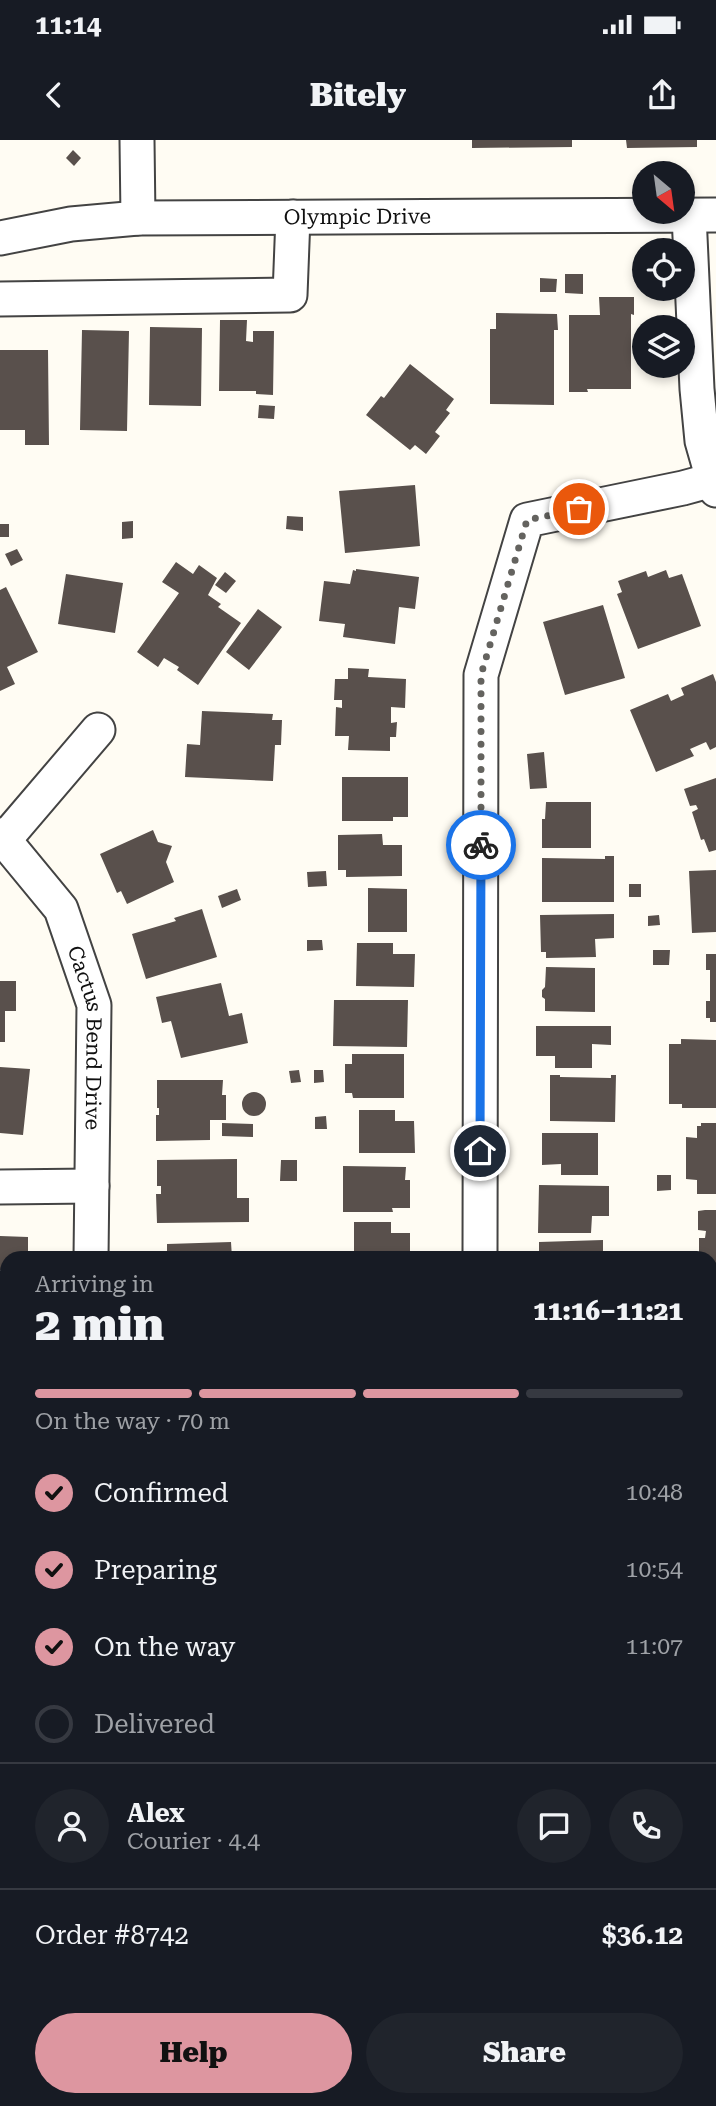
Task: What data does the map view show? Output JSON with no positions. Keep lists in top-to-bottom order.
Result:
{
  "streets": {
    "street": ["Olympic Drive", "Cactus Bend Drive"]
  },
  "north": "bottom right",
  "page": {
    "status": "11:14",
    "header": "Bitely",
    "heading": ["2 min", "Arriving in", "11:16–11:21"],
    "panel": [
      "Alex",
      "Courier · 4.4",
      "Order #8742",
      "$36.12"
    ],
    "bar": "On the way · 70 m",
    "list": [
      ["Confirmed", "10:48"],
      ["Preparing", "10:54"],
      ["On the way", "11:07"],
      "Delivered"
    ],
    "buttons": ["Help", "Share"]
  }
}
